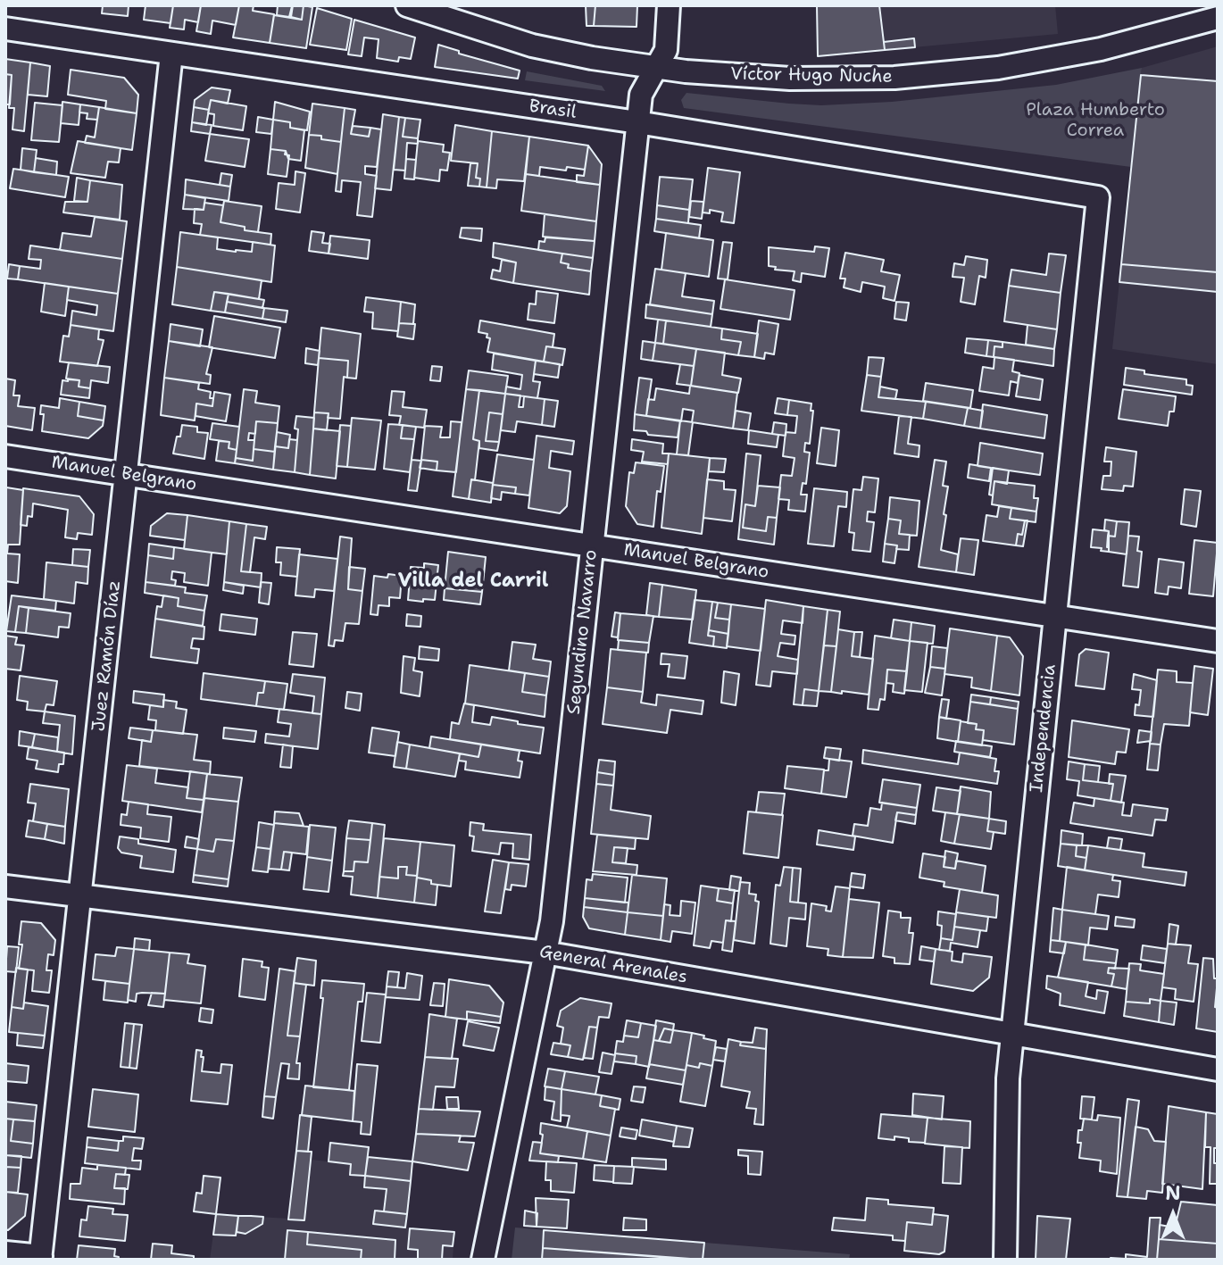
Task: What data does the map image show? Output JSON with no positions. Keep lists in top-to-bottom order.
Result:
{
  "streets": {
    "street": [
      "Víctor Hugo Nuche",
      "Brasil",
      "Manuel Belgrano",
      "Segundino Navarro",
      "Juez Ramón Díaz",
      "Independencia",
      "General Arenales"
    ]
  },
  "crossings": [
    ["Víctor Hugo Nuche", "Segundino Navarro"],
    ["Brasil", "Segundino Navarro"],
    ["Brasil", "Juez Ramón Díaz"],
    ["Brasil", "Independencia"],
    ["Manuel Belgrano", "Segundino Navarro"],
    ["Manuel Belgrano", "Juez Ramón Díaz"],
    ["Manuel Belgrano", "Independencia"],
    ["Segundino Navarro", "General Arenales"],
    ["Juez Ramón Díaz", "General Arenales"],
    ["Independencia", "General Arenales"]
  ],
  "districts": ["Villa del Carril"],
  "parks": ["Plaza Humberto Correa"],
  "north": "top"
}
